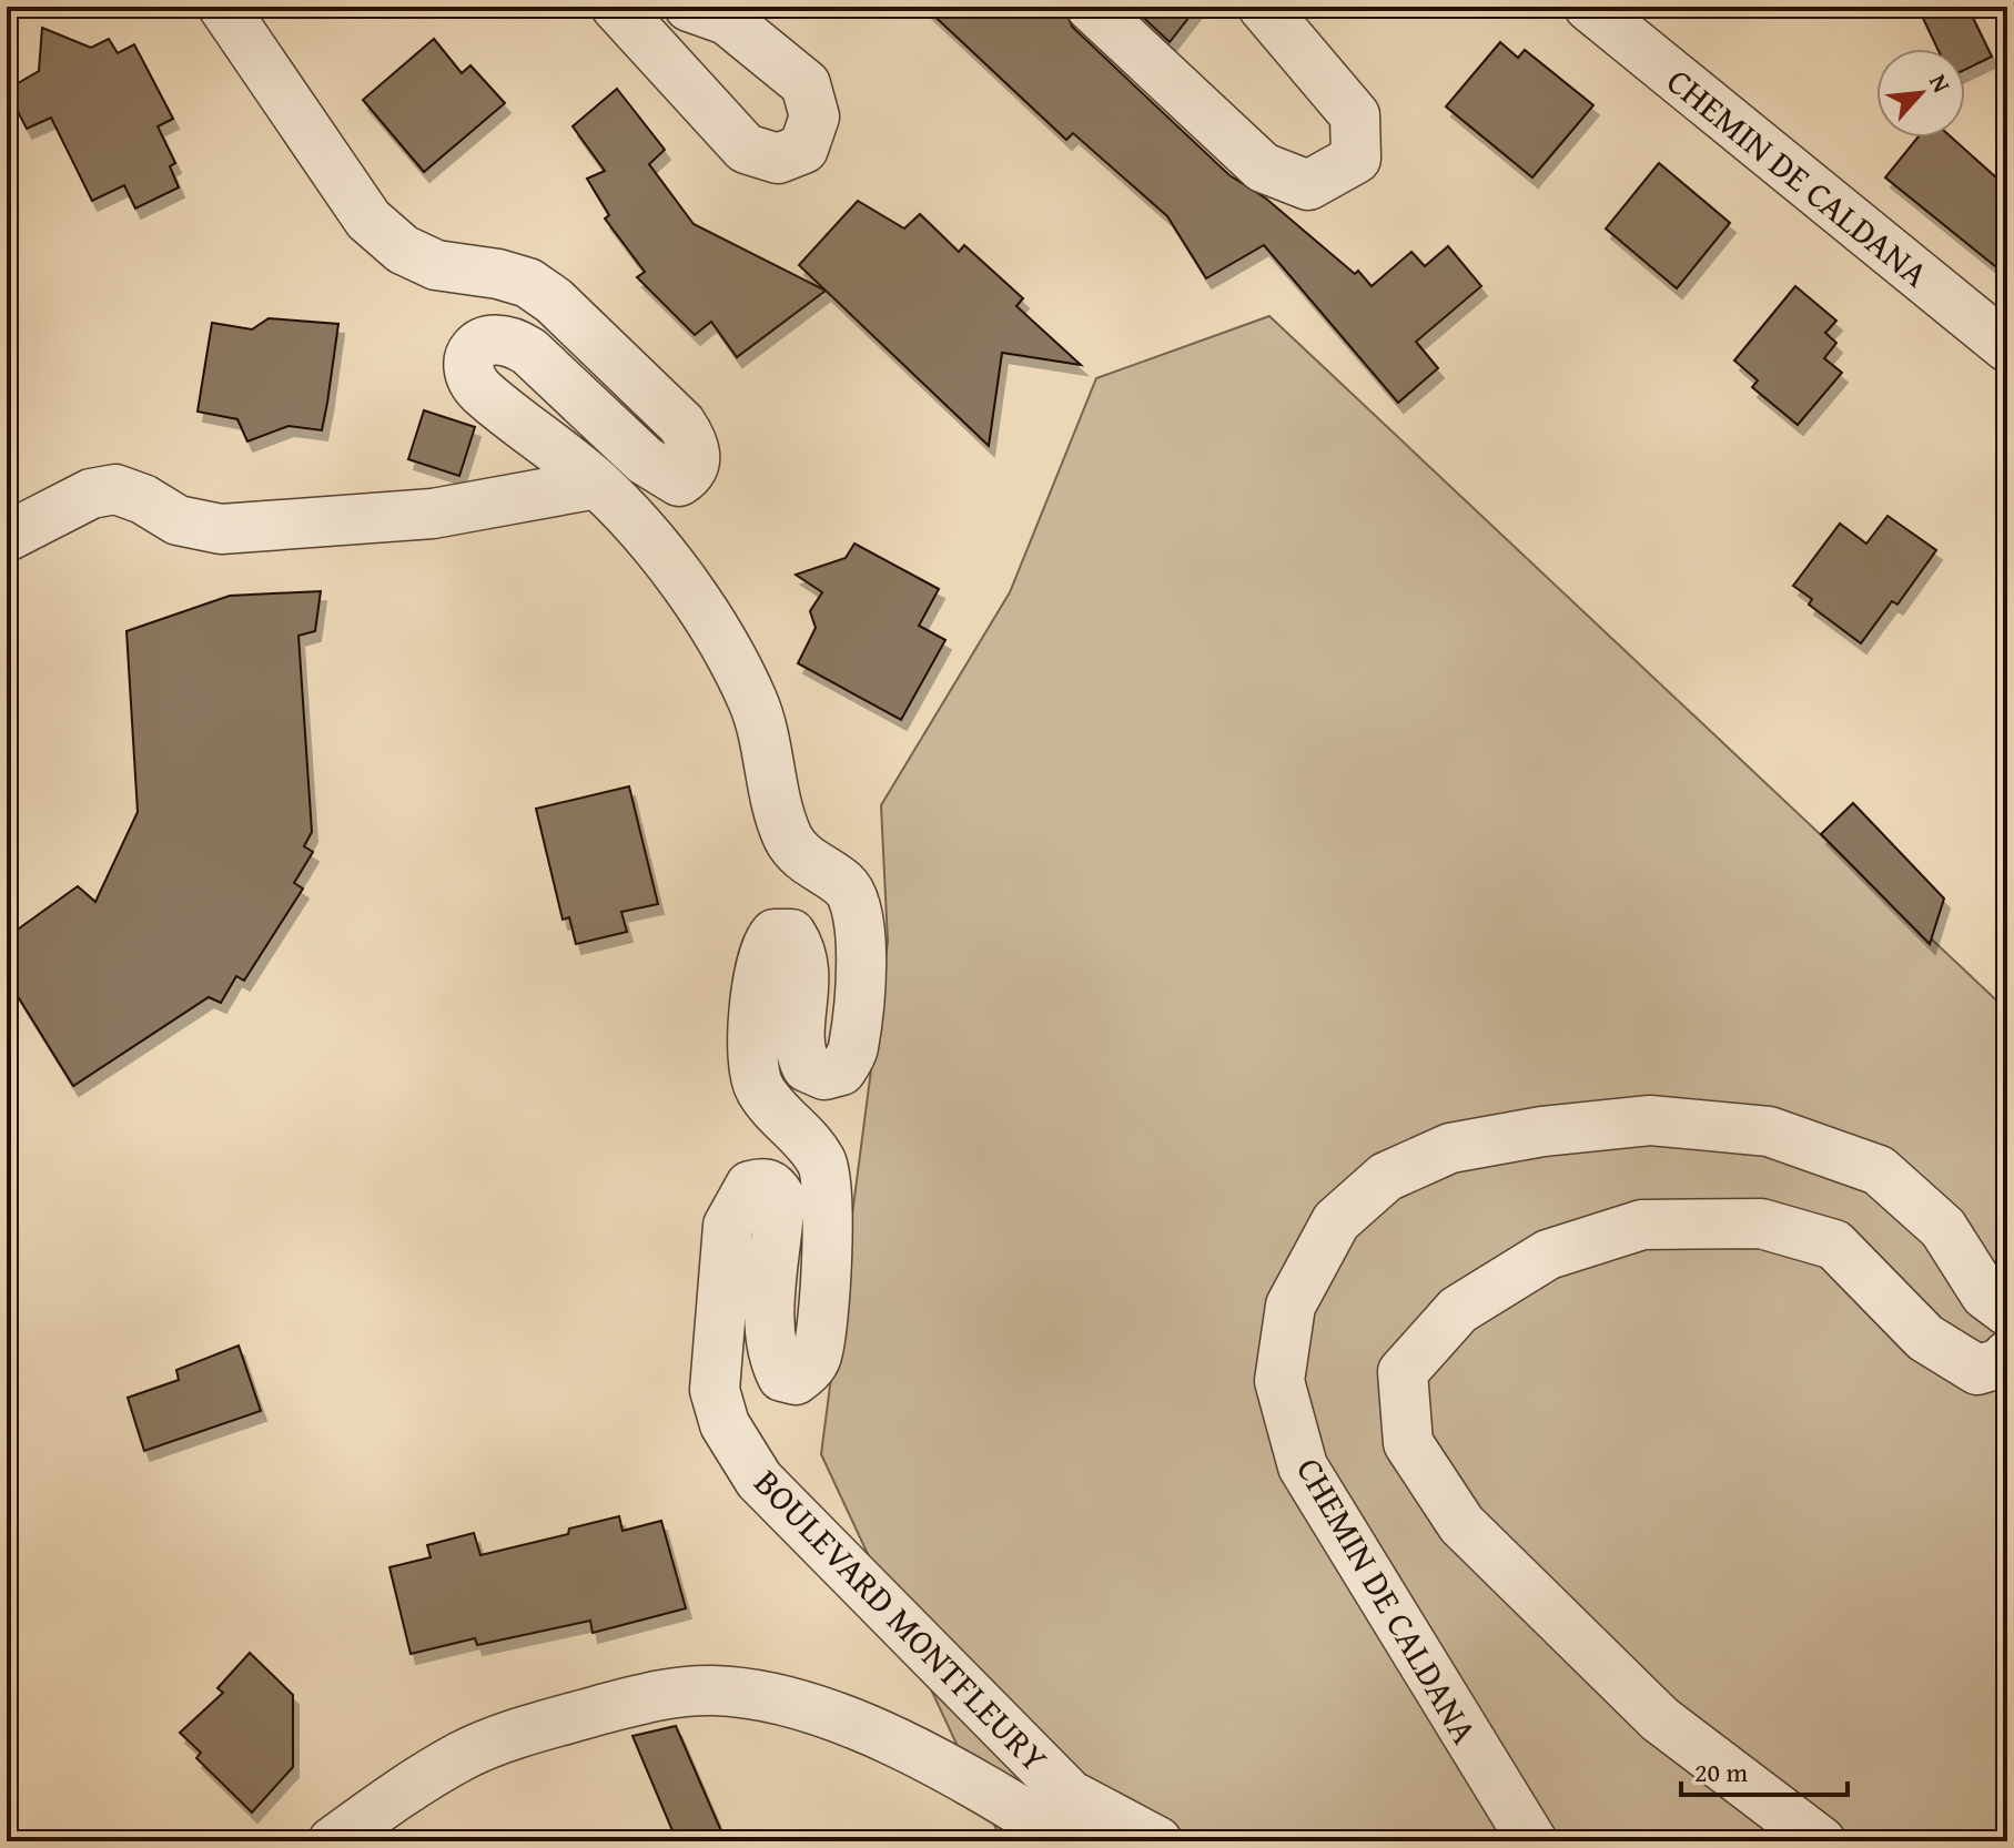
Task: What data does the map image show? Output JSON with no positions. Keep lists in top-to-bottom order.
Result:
{
  "streets": {
    "street": ["CHEMIN DE CALDANA", "BOULEVARD MONTFLEURY"]
  },
  "scale_bar": "20 m",
  "north": "top right"
}
